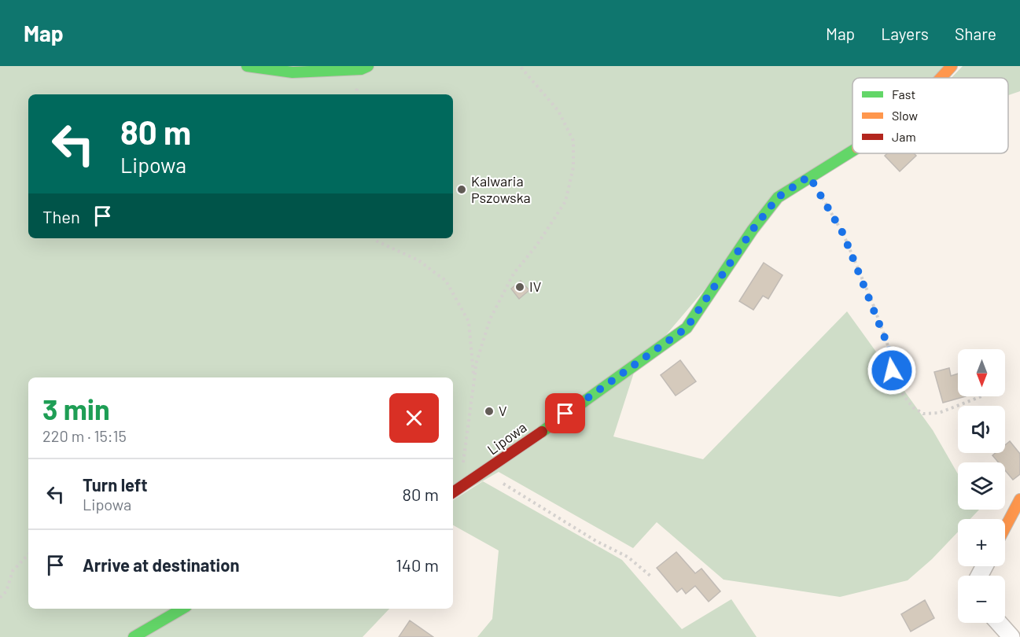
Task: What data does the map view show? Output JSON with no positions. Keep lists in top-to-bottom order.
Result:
{
  "streets": {
    "street": ["Lipowa"]
  },
  "places": ["Kalwaria Pszowska", "IV", "V"],
  "legend": ["Fast", "Slow", "Jam"],
  "north": "bottom",
  "page": {
    "header": "Map",
    "nav": ["Map", "Layers", "Share"],
    "turn": ["80 m", "Lipowa"],
    "then": "Then",
    "map_buttons": ["+", "−"],
    "heading": ["3 min", "220 m · 15:15"],
    "list": [
      {
        "name": "Turn left",
        "note": "Lipowa",
        "value": "80 m"
      },
      {
        "name": "Arrive at destination",
        "value": "140 m"
      }
    ]
  }
}
